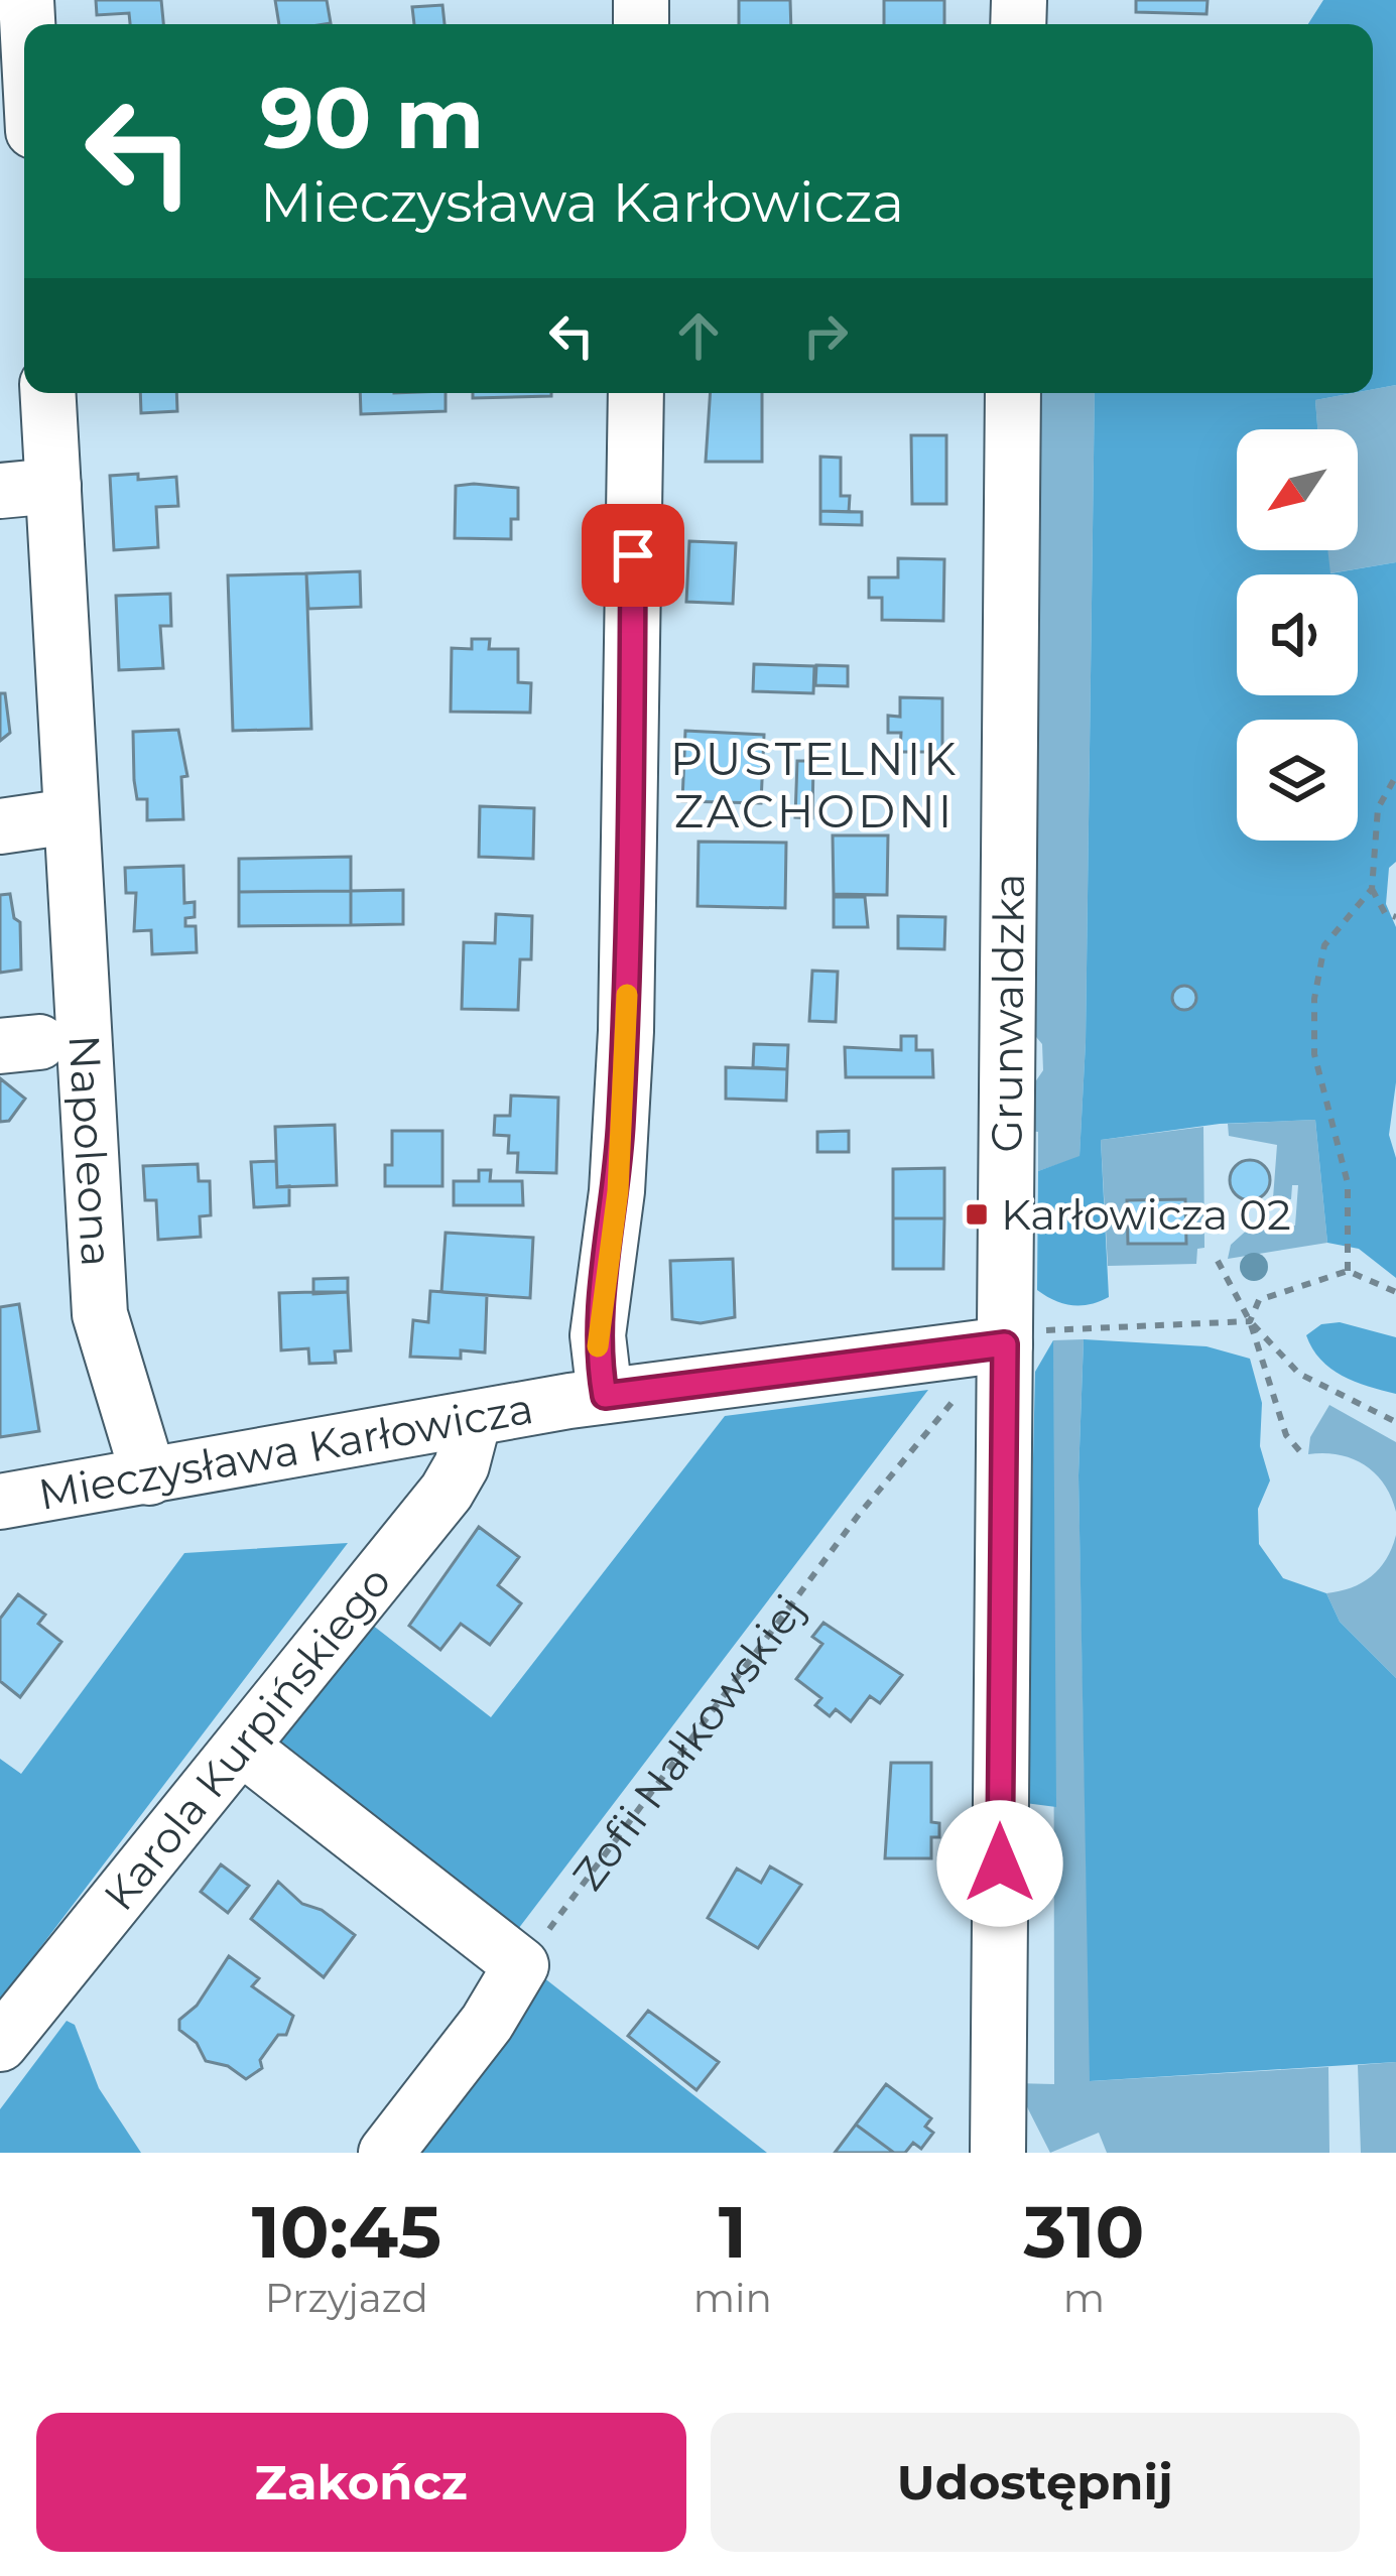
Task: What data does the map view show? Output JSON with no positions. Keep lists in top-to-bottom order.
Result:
{
  "streets": {
    "street": [
      "Grunwaldzka",
      "Napoleona",
      "Mieczysława Karłowicza",
      "Karola Kurpińskiego"
    ],
    "path": ["Zofii Nałkowskiej"]
  },
  "crossings": [
    ["Grunwaldzka", "Mieczysława Karłowicza"],
    ["Grunwaldzka", "Zofii Nałkowskiej"],
    ["Napoleona", "Mieczysława Karłowicza"],
    ["Mieczysława Karłowicza", "Karola Kurpińskiego"],
    ["Mieczysława Karłowicza", "Zofii Nałkowskiej"]
  ],
  "districts": ["PUSTELNIK ZACHODNI"],
  "places": {
    "transit": ["Karłowicza 02"]
  },
  "north": "bottom left",
  "page": {
    "turn": ["90 m", "Mieczysława Karłowicza"],
    "eta": [
      "10:45",
      "Przyjazd",
      "1",
      "min",
      "310",
      "m"
    ],
    "buttons": ["Zakończ", "Udostępnij"]
  }
}
